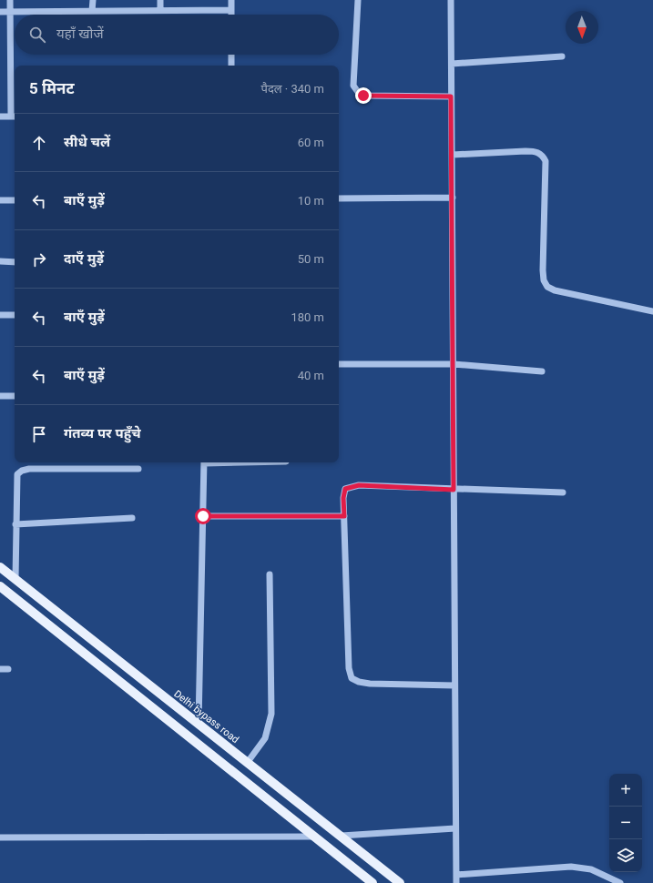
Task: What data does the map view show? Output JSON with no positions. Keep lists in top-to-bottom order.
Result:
{
  "streets": {
    "main road": ["Delhi bypass road"]
  },
  "north": "bottom",
  "page": {
    "search": "यहाँ खोजें",
    "heading": ["5 मिनट", "पैदल · 340 m"],
    "list": [
      ["सीधे चलें", "60 m"],
      ["बाएँ मुड़ें", "10 m"],
      ["दाएँ मुड़ें", "50 m"],
      ["बाएँ मुड़ें", "180 m"],
      ["बाएँ मुड़ें", "40 m"],
      "गंतव्य पर पहुँचे"
    ],
    "map_buttons": ["+", "−"]
  }
}
